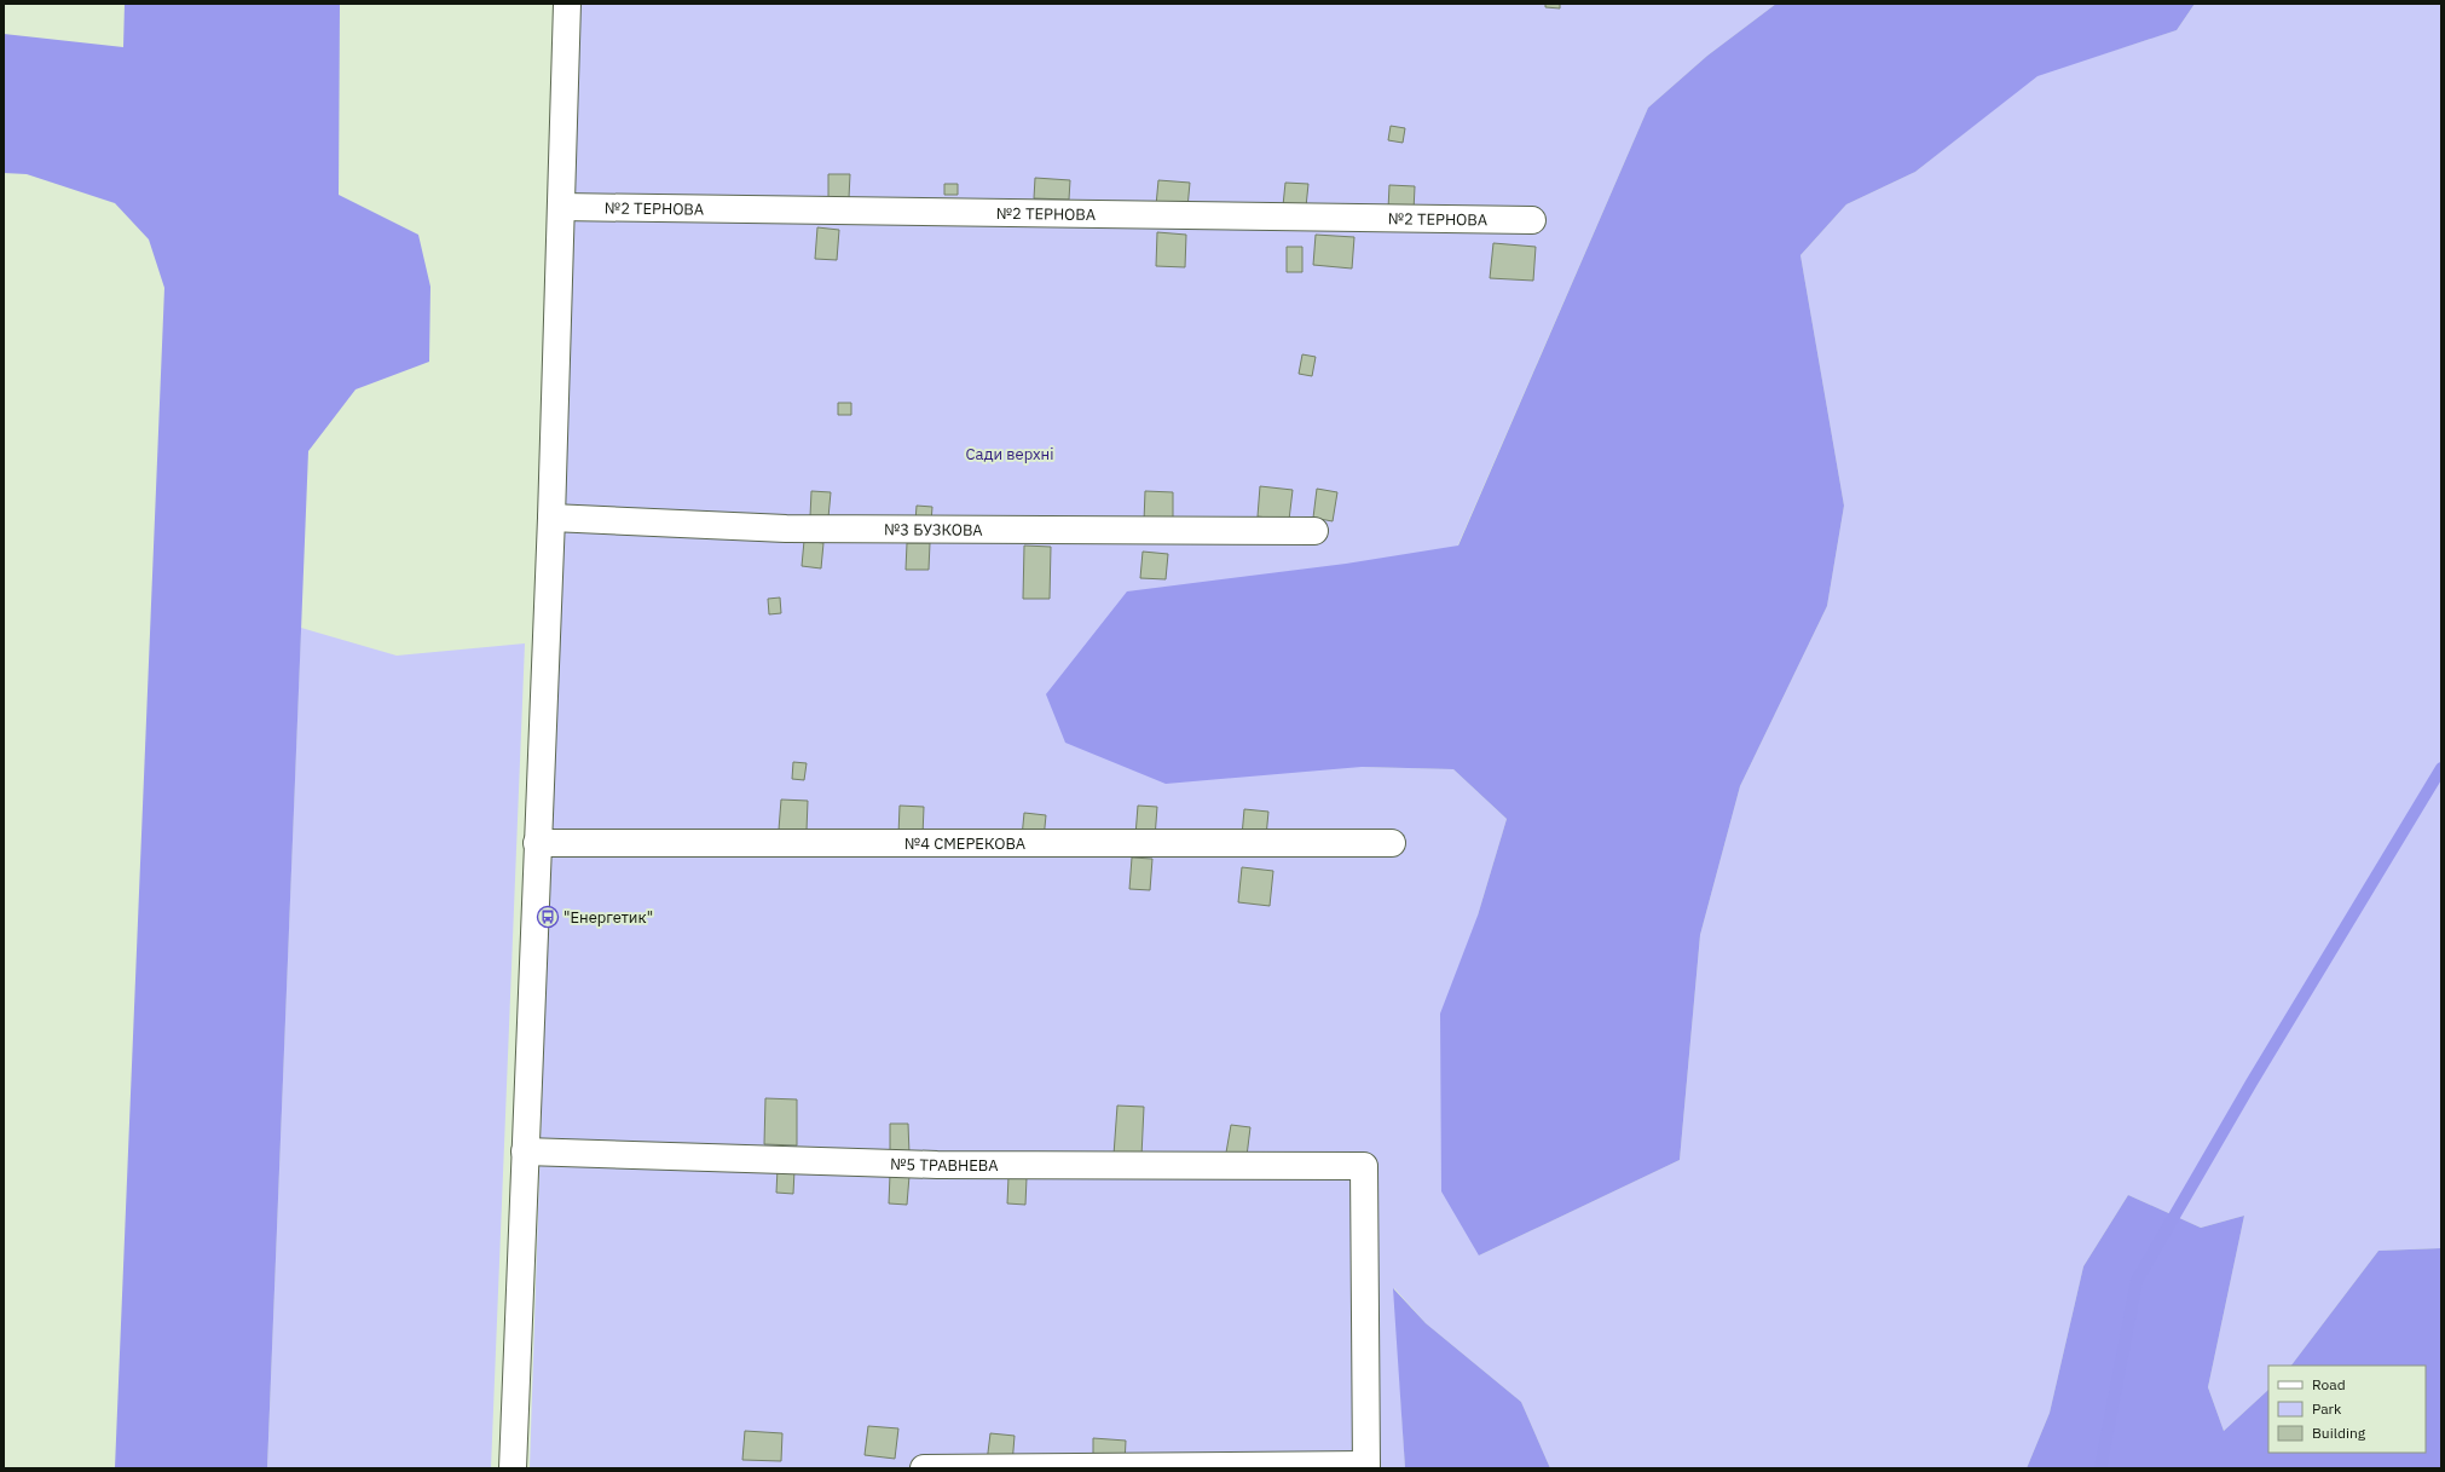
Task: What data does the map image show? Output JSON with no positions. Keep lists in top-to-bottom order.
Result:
{
  "streets": {
    "street": [
      "№2 ТЕРНОВА",
      "№3 БУЗКОВА",
      "№4 СМЕРЕКОВА",
      "№5 ТРАВНЕВА"
    ]
  },
  "parks": ["Сади верхні"],
  "places": {
    "bus stop": ["\"Енергетик\""]
  },
  "legend": ["Road", "Park", "Building"]
}
